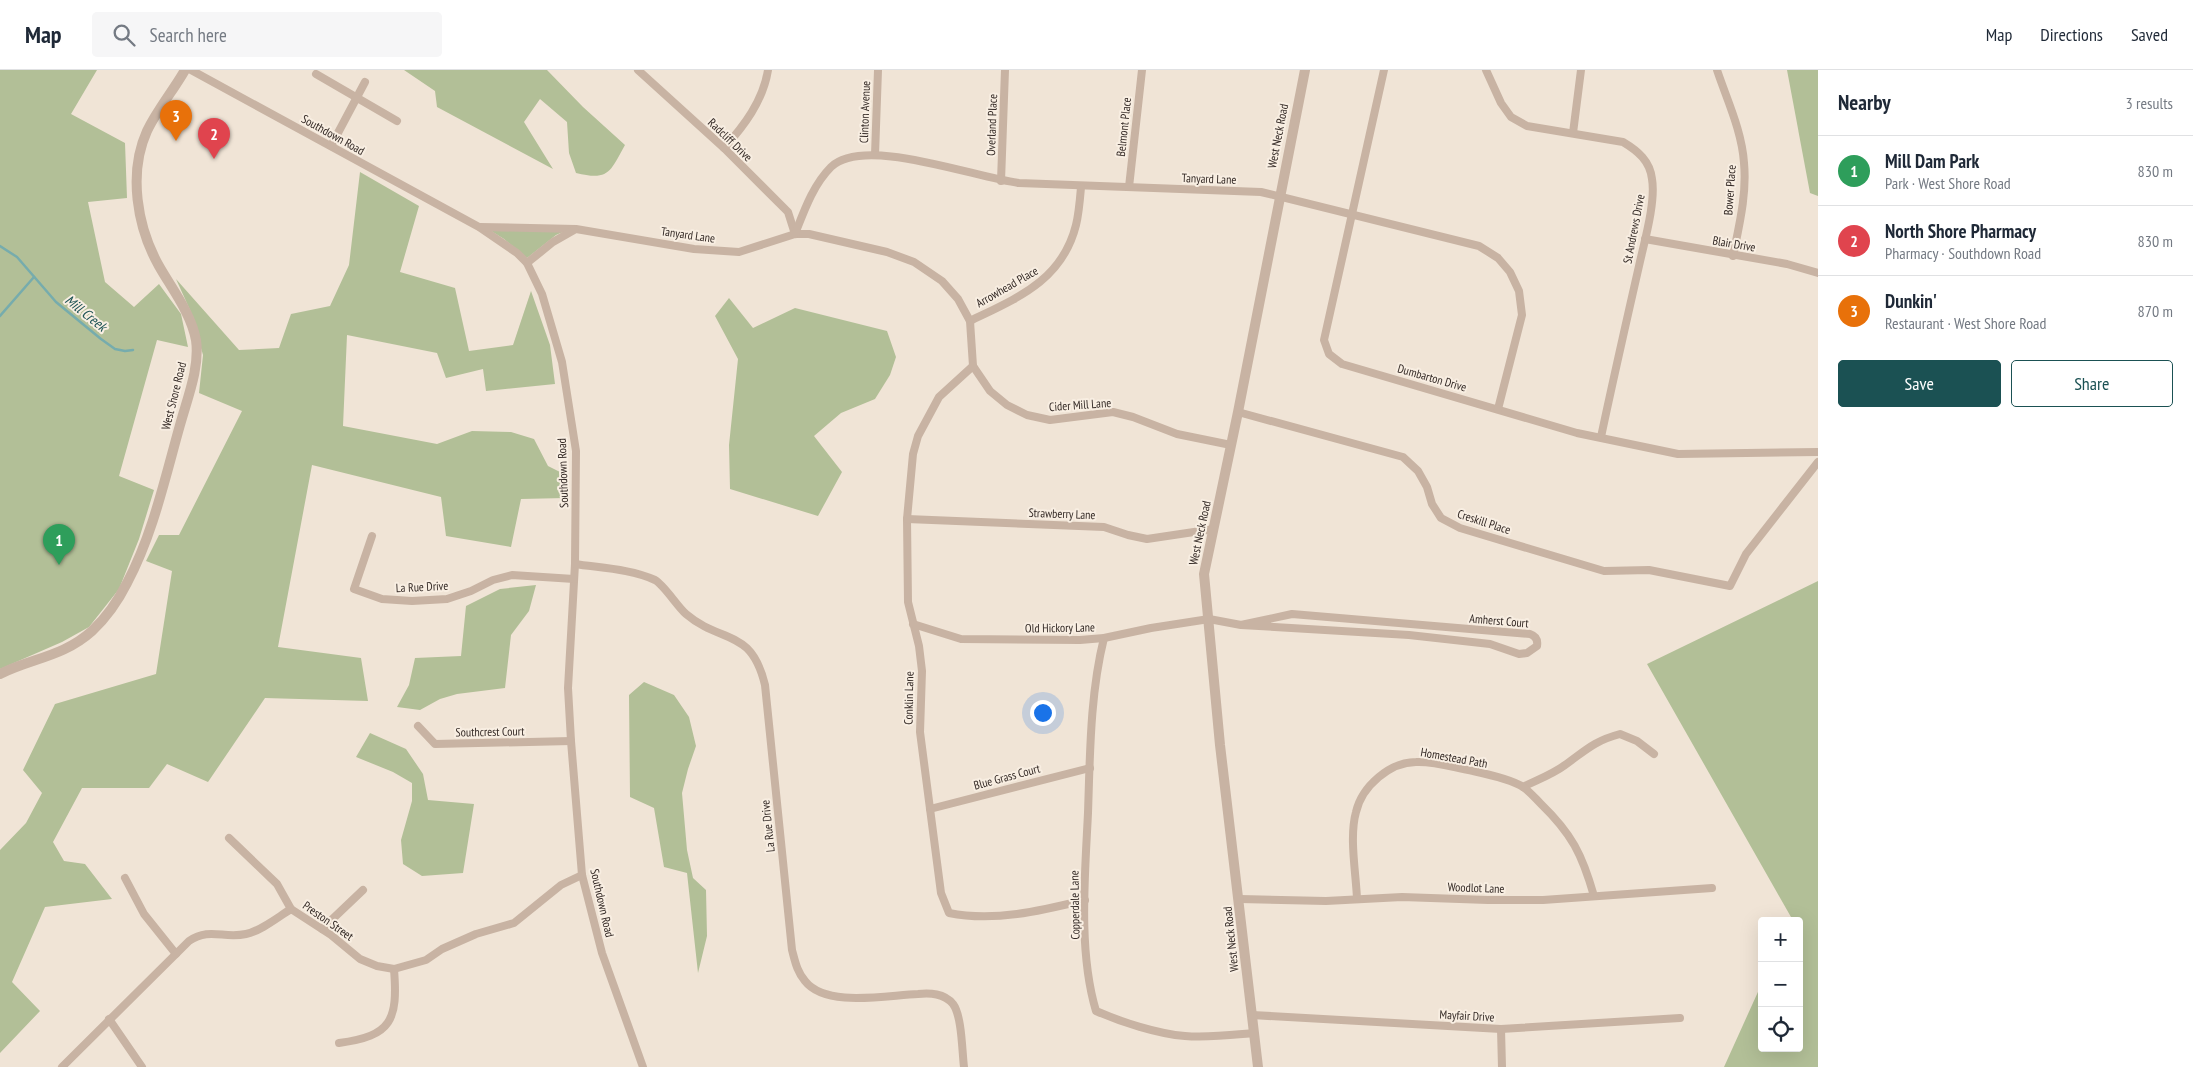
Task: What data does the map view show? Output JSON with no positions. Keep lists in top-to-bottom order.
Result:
{
  "streets": {
    "street": [
      "Clinton Avenue",
      "Overland Place",
      "Belmont Place",
      "Southdown Road",
      "West Neck Road",
      "Radcliff Drive",
      "Tanyard Lane",
      "Bower Place",
      "St Andrews Drive",
      "Blair Drive",
      "Arrowhead Place",
      "Dumbarton Drive",
      "West Shore Road",
      "Cider Mill Lane",
      "Strawberry Lane",
      "Creskill Place",
      "La Rue Drive",
      "Amherst Court",
      "Old Hickory Lane",
      "Conklin Lane",
      "Southcrest Court",
      "Homestead Path",
      "Blue Grass Court",
      "Woodlot Lane",
      "Copperdale Lane",
      "Preston Street",
      "Mayfair Drive"
    ]
  },
  "crossings": [
    ["Clinton Avenue", "Tanyard Lane"],
    ["Overland Place", "Tanyard Lane"],
    ["Belmont Place", "Tanyard Lane"],
    ["Southdown Road", "Tanyard Lane"],
    ["Southdown Road", "La Rue Drive"],
    ["Southdown Road", "Southcrest Court"],
    ["Southdown Road", "Preston Street"],
    ["West Neck Road", "Tanyard Lane"],
    ["West Neck Road", "Cider Mill Lane"],
    ["West Neck Road", "Strawberry Lane"],
    ["West Neck Road", "Creskill Place"],
    ["West Neck Road", "Amherst Court"],
    ["West Neck Road", "Old Hickory Lane"],
    ["West Neck Road", "Woodlot Lane"],
    ["West Neck Road", "Copperdale Lane"],
    ["West Neck Road", "Mayfair Drive"],
    ["Radcliff Drive", "Tanyard Lane"],
    ["Tanyard Lane", "Arrowhead Place"],
    ["Tanyard Lane", "Dumbarton Drive"],
    ["Bower Place", "Blair Drive"],
    ["St Andrews Drive", "Blair Drive"],
    ["St Andrews Drive", "Dumbarton Drive"],
    ["Cider Mill Lane", "Conklin Lane"],
    ["Strawberry Lane", "Conklin Lane"],
    ["Amherst Court", "Old Hickory Lane"],
    ["Old Hickory Lane", "Conklin Lane"],
    ["Old Hickory Lane", "Copperdale Lane"],
    ["Conklin Lane", "Blue Grass Court"],
    ["Conklin Lane", "Copperdale Lane"],
    ["Homestead Path", "Woodlot Lane"],
    ["Blue Grass Court", "Copperdale Lane"]
  ],
  "water": ["Mill Creek"],
  "page": {
    "header": "Map",
    "search": "Search here",
    "nav": ["Map", "Directions", "Saved"],
    "heading": ["Nearby", "3 results"],
    "pins": ["3", "2", "1"],
    "list": [
      {
        "mark": "1",
        "name": "Mill Dam Park",
        "note": "Park · West Shore Road",
        "value": "830 m"
      },
      {
        "mark": "2",
        "name": "North Shore Pharmacy",
        "note": "Pharmacy · Southdown Road",
        "value": "830 m"
      },
      {
        "mark": "3",
        "name": "Dunkin'",
        "note": "Restaurant · West Shore Road",
        "value": "870 m"
      }
    ],
    "buttons": ["Save", "Share"],
    "map_buttons": ["+", "−"]
  }
}
